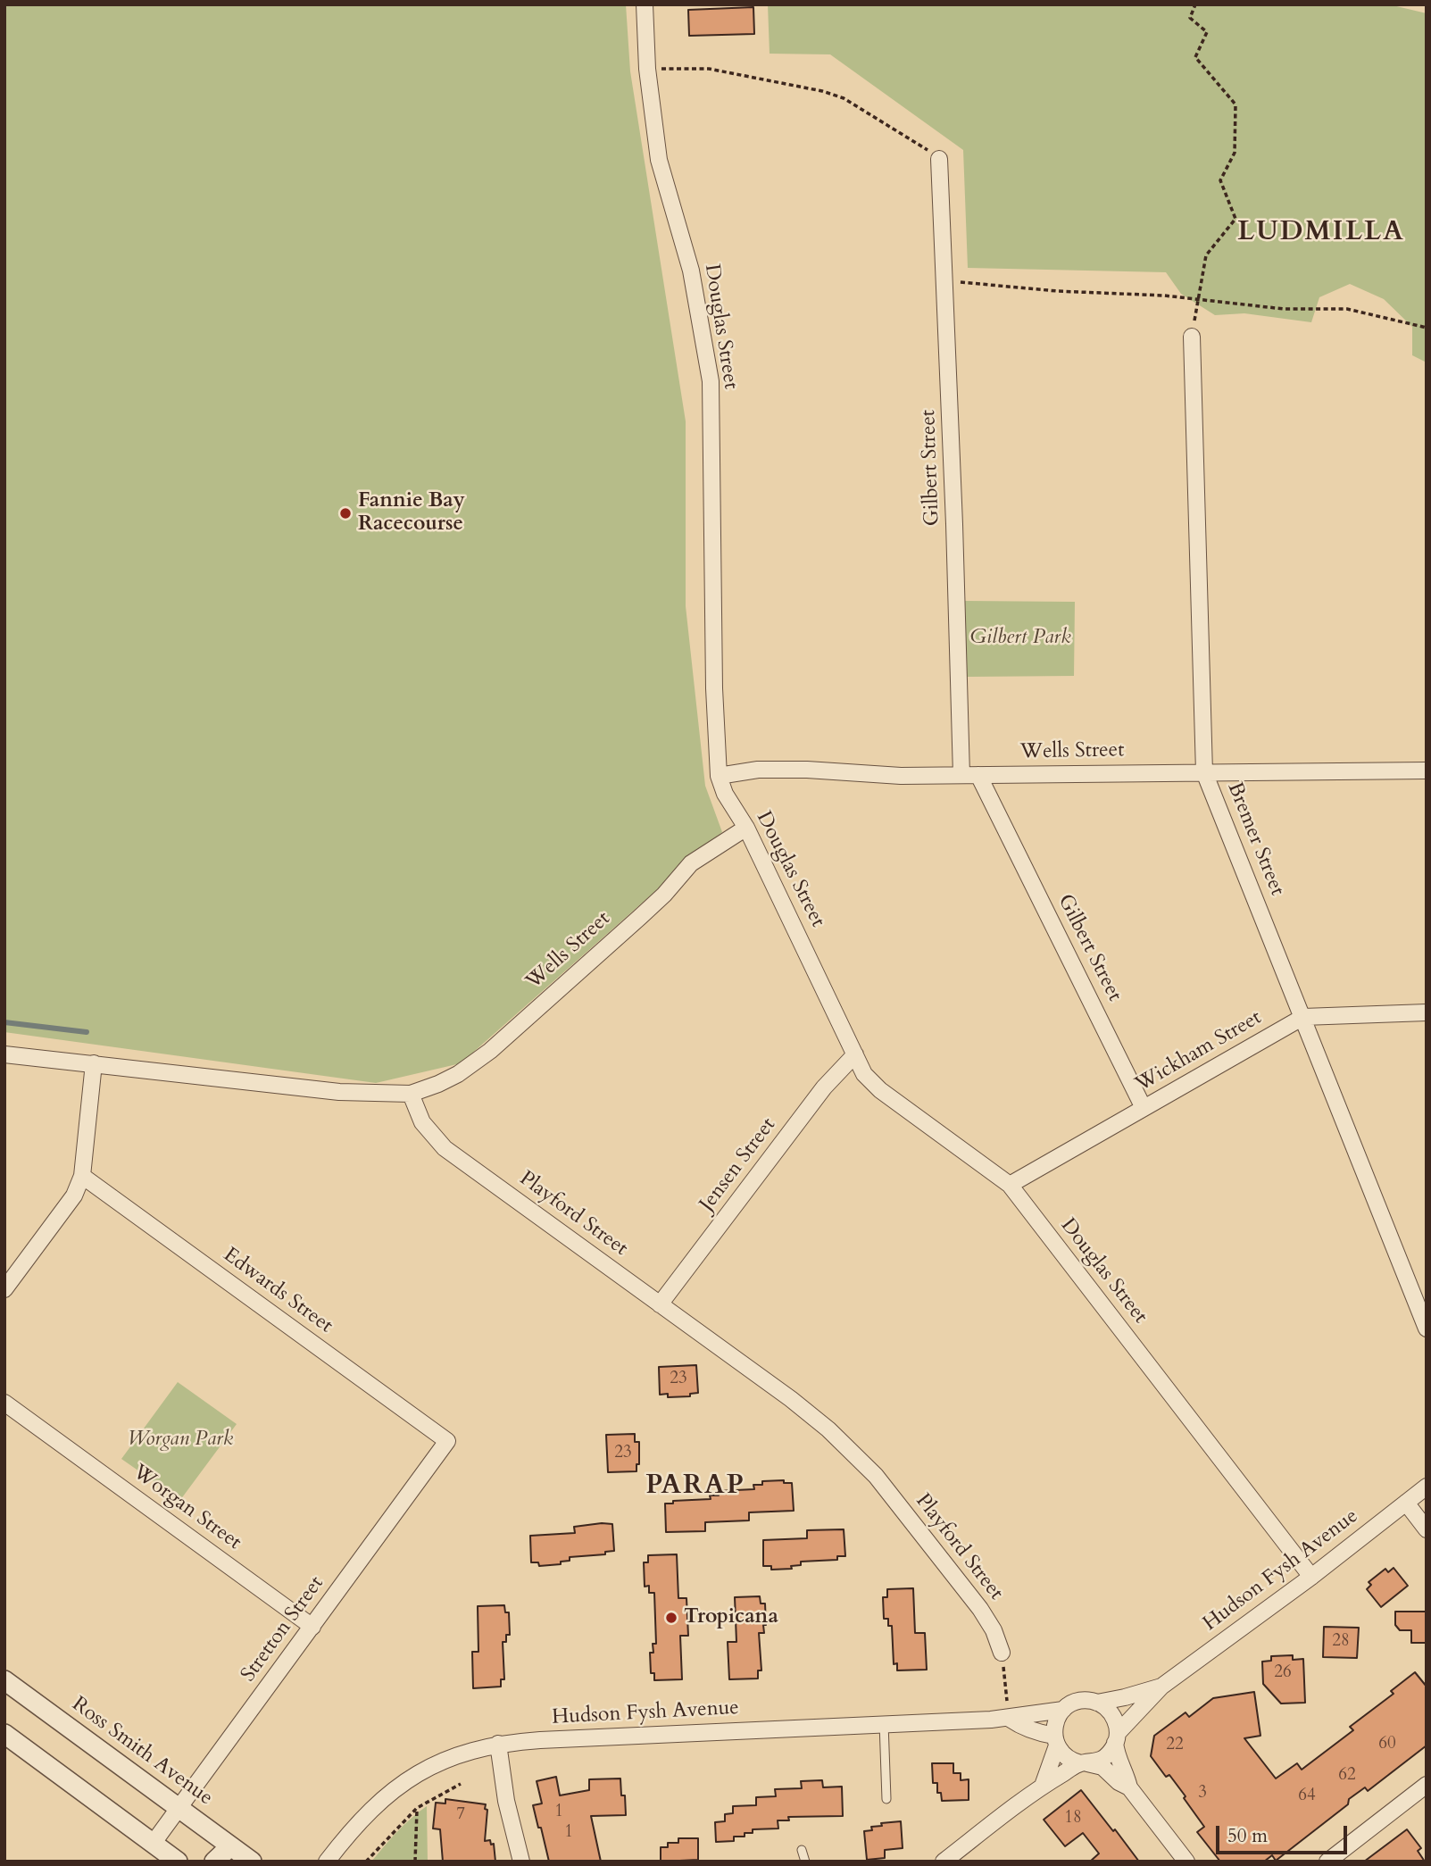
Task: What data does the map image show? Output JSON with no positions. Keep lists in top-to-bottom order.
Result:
{
  "streets": {
    "street": [
      "Douglas Street",
      "Gilbert Street",
      "Wells Street",
      "Bremer Street",
      "Wickham Street",
      "Jensen Street",
      "Playford Street",
      "Edwards Street",
      "Worgan Street",
      "Hudson Fysh Avenue",
      "Stretton Street",
      "Ross Smith Avenue"
    ]
  },
  "crossings": [
    ["Douglas Street", "Wells Street"],
    ["Douglas Street", "Wickham Street"],
    ["Douglas Street", "Jensen Street"],
    ["Douglas Street", "Hudson Fysh Avenue"],
    ["Gilbert Street", "Wells Street"],
    ["Gilbert Street", "Wickham Street"],
    ["Wells Street", "Bremer Street"],
    ["Wells Street", "Playford Street"],
    ["Bremer Street", "Wickham Street"],
    ["Jensen Street", "Playford Street"],
    ["Edwards Street", "Stretton Street"],
    ["Worgan Street", "Stretton Street"],
    ["Stretton Street", "Ross Smith Avenue"]
  ],
  "districts": ["LUDMILLA", "PARAP"],
  "parks": ["Gilbert Park", "Worgan Park"],
  "places": ["Fannie Bay Racecourse", "Tropicana"],
  "house_numbers": [
    "23",
    "23",
    "28",
    "26",
    "60",
    "22",
    "62",
    "3",
    "64",
    "1",
    "7",
    "18",
    "1"
  ],
  "scale_bar": "50 m"
}
